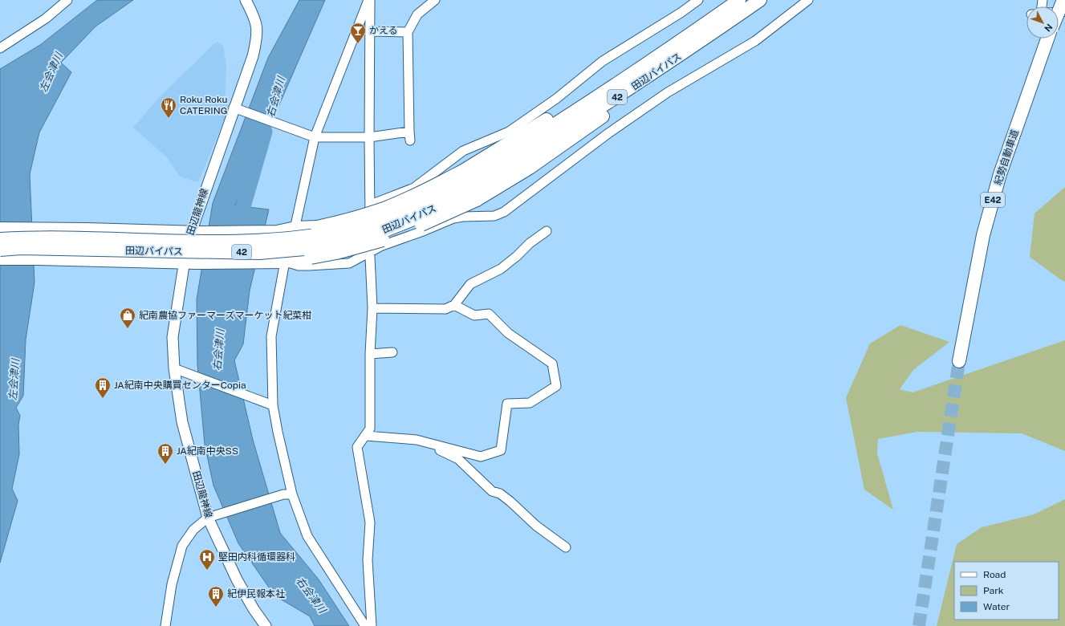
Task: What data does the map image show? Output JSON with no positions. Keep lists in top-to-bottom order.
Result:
{
  "streets": {
    "highway": [
      "田辺バイパス",
      "42",
      "紀勢自動車道",
      "E42"
    ],
    "main road": ["田辺龍神線"]
  },
  "water": ["左会津川", "右会津川"],
  "places": {
    "bar": ["かえる"],
    "restaurant": ["Roku Roku CATERING"],
    "shop": ["紀南農協ファーマーズマーケット紀菜柑"],
    "building": ["JA紀南中央購買センターCopia", "JA紀南中央SS", "紀伊民報本社"],
    "hospital": ["堅田内科循環器科"]
  },
  "legend": ["Road", "Park", "Water"],
  "north": "bottom right"
}
